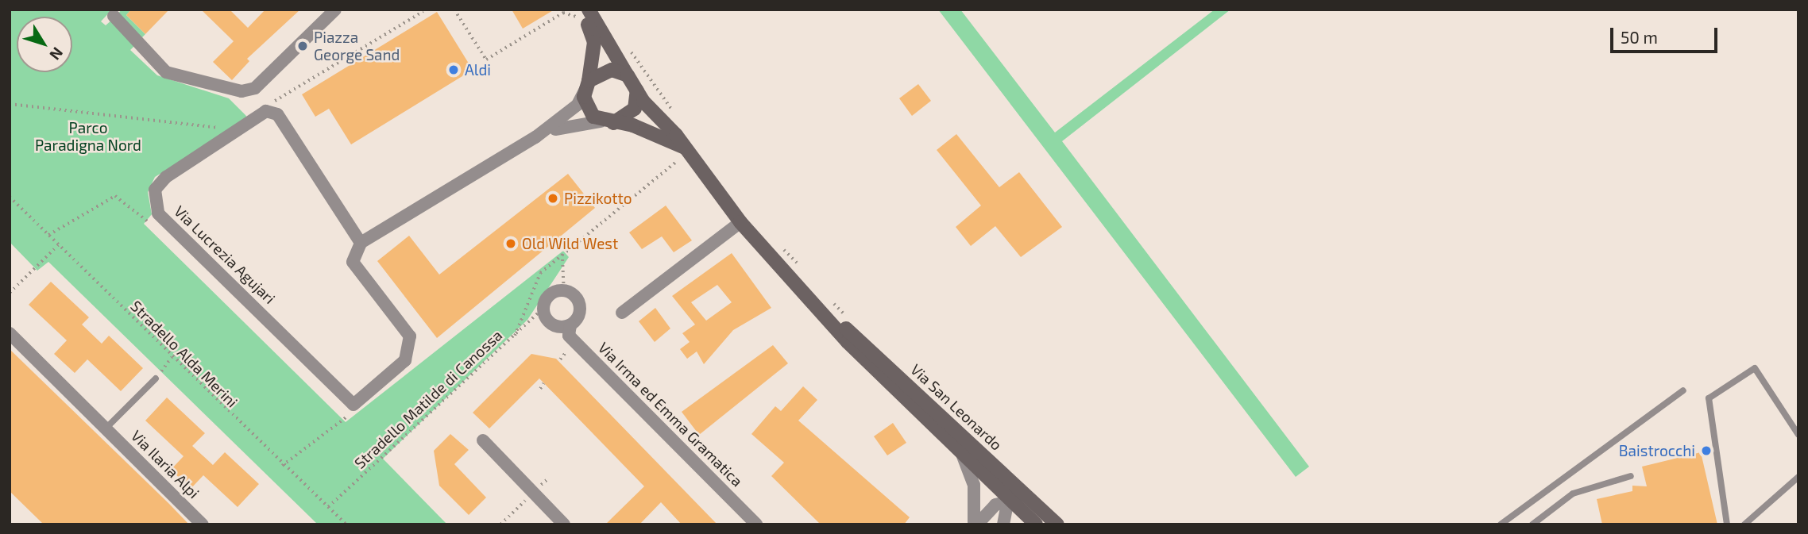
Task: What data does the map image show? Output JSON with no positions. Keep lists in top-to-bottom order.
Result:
{
  "streets": {
    "main road": ["Via San Leonardo"],
    "street": ["Via Lucrezia Agujari", "Via Irma ed Emma Gramatica", "Via Ilaria Alpi"],
    "path": ["Stradello Alda Merini", "Stradello Matilde di Canossa"]
  },
  "crossings": [
    ["Stradello Alda Merini", "Stradello Matilde di Canossa"],
    ["Stradello Matilde di Canossa", "Via Irma ed Emma Gramatica"]
  ],
  "parks": ["Parco Paradigna Nord"],
  "places": [
    "Piazza George Sand",
    "Aldi",
    "Pizzikotto",
    "Old Wild West",
    "Baistrocchi"
  ],
  "scale_bar": "50 m",
  "north": "bottom right"
}
